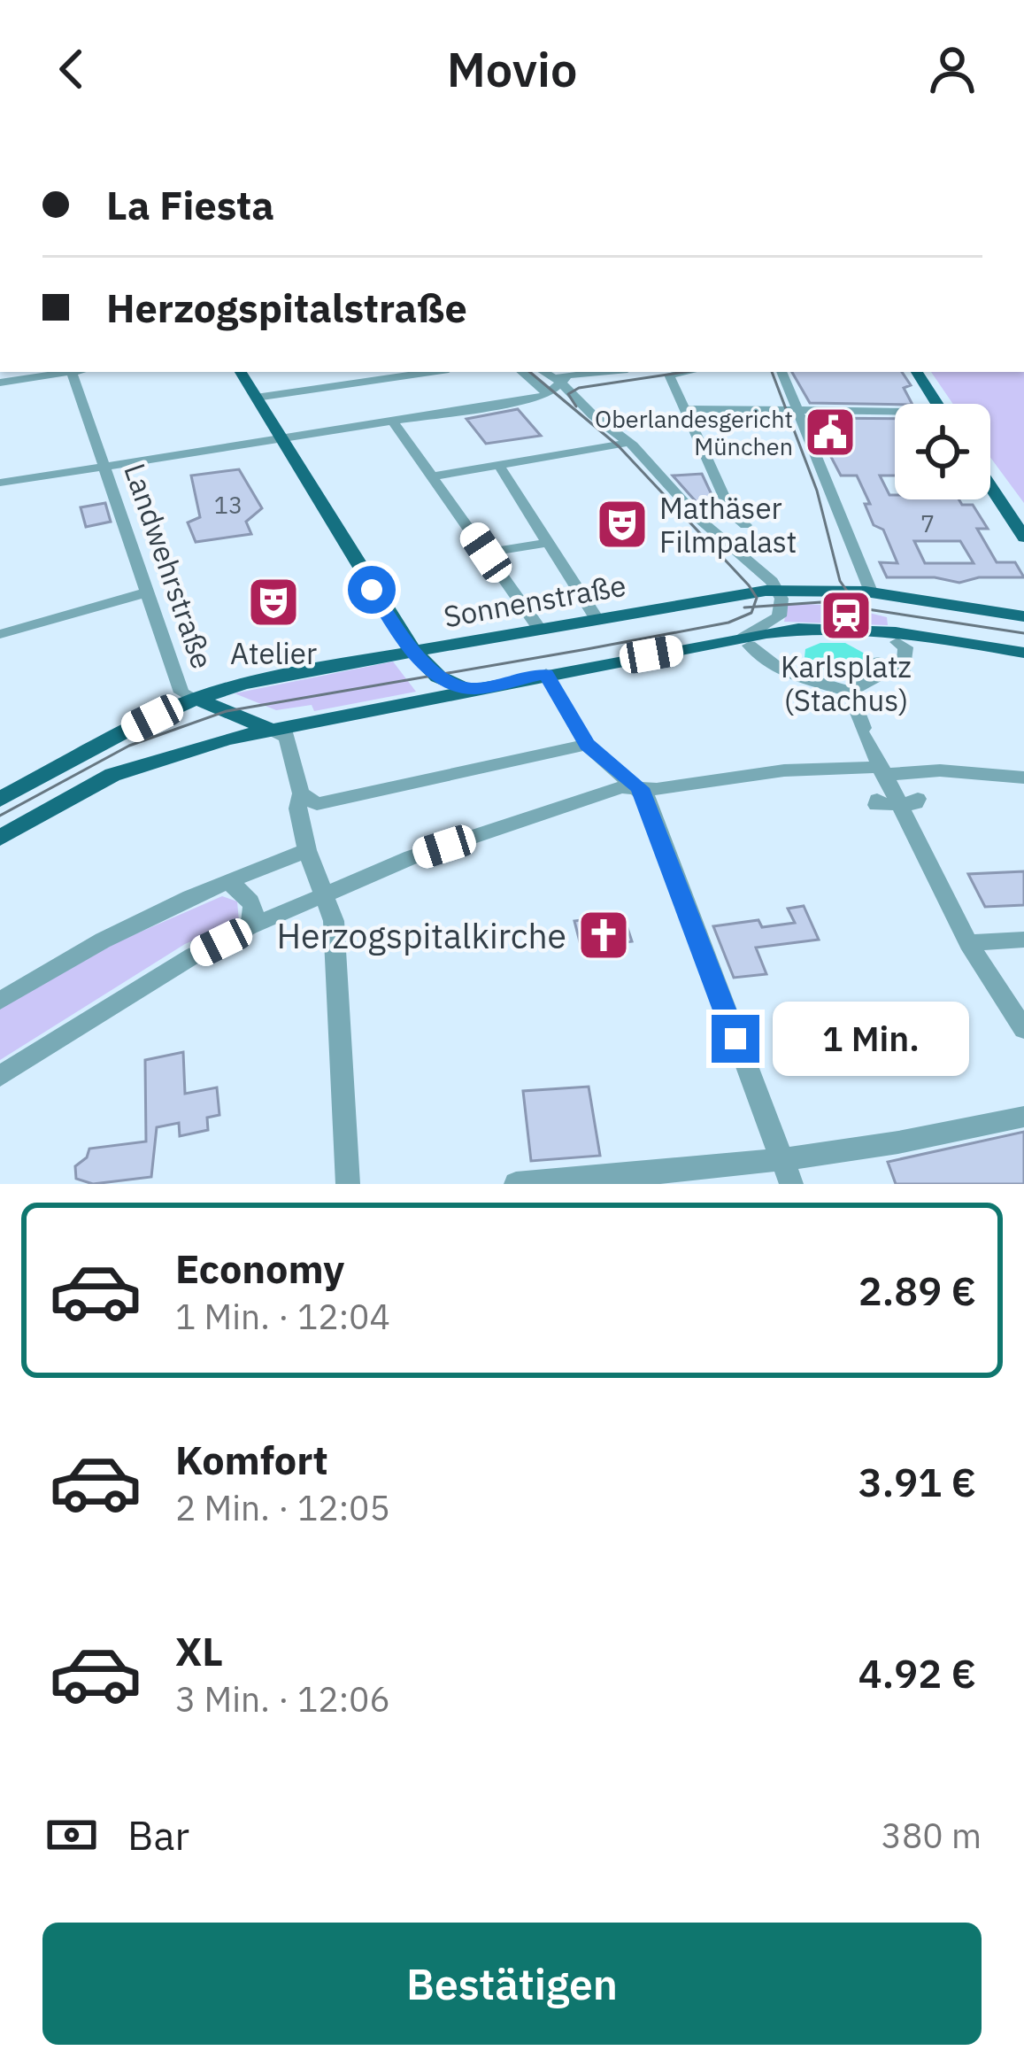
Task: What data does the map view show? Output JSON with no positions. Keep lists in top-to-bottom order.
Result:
{
  "streets": {
    "main road": ["Landwehrstraße", "Sonnenstraße"]
  },
  "crossings": [
    ["Landwehrstraße", "Sonnenstraße"]
  ],
  "places": {
    "public building": ["Oberlandesgericht München"],
    "theatre": ["Mathäser Filmpalast", "Atelier"],
    "station": ["Karlsplatz (Stachus)"],
    "church": ["Herzogspitalkirche"]
  },
  "house_numbers": ["13", "7"],
  "page": {
    "header": "Movio",
    "banner": ["La Fiesta", "Herzogspitalstraße"],
    "bubble": "1 Min.",
    "list": [
      {
        "name": "Economy",
        "note": "1 Min. · 12:04",
        "value": "2.89 €"
      },
      {
        "name": "Komfort",
        "note": "2 Min. · 12:05",
        "value": "3.91 €"
      },
      {
        "name": "XL",
        "note": "3 Min. · 12:06",
        "value": "4.92 €"
      }
    ],
    "pay": ["Bar", "380 m"],
    "buttons": "Bestätigen"
  }
}
